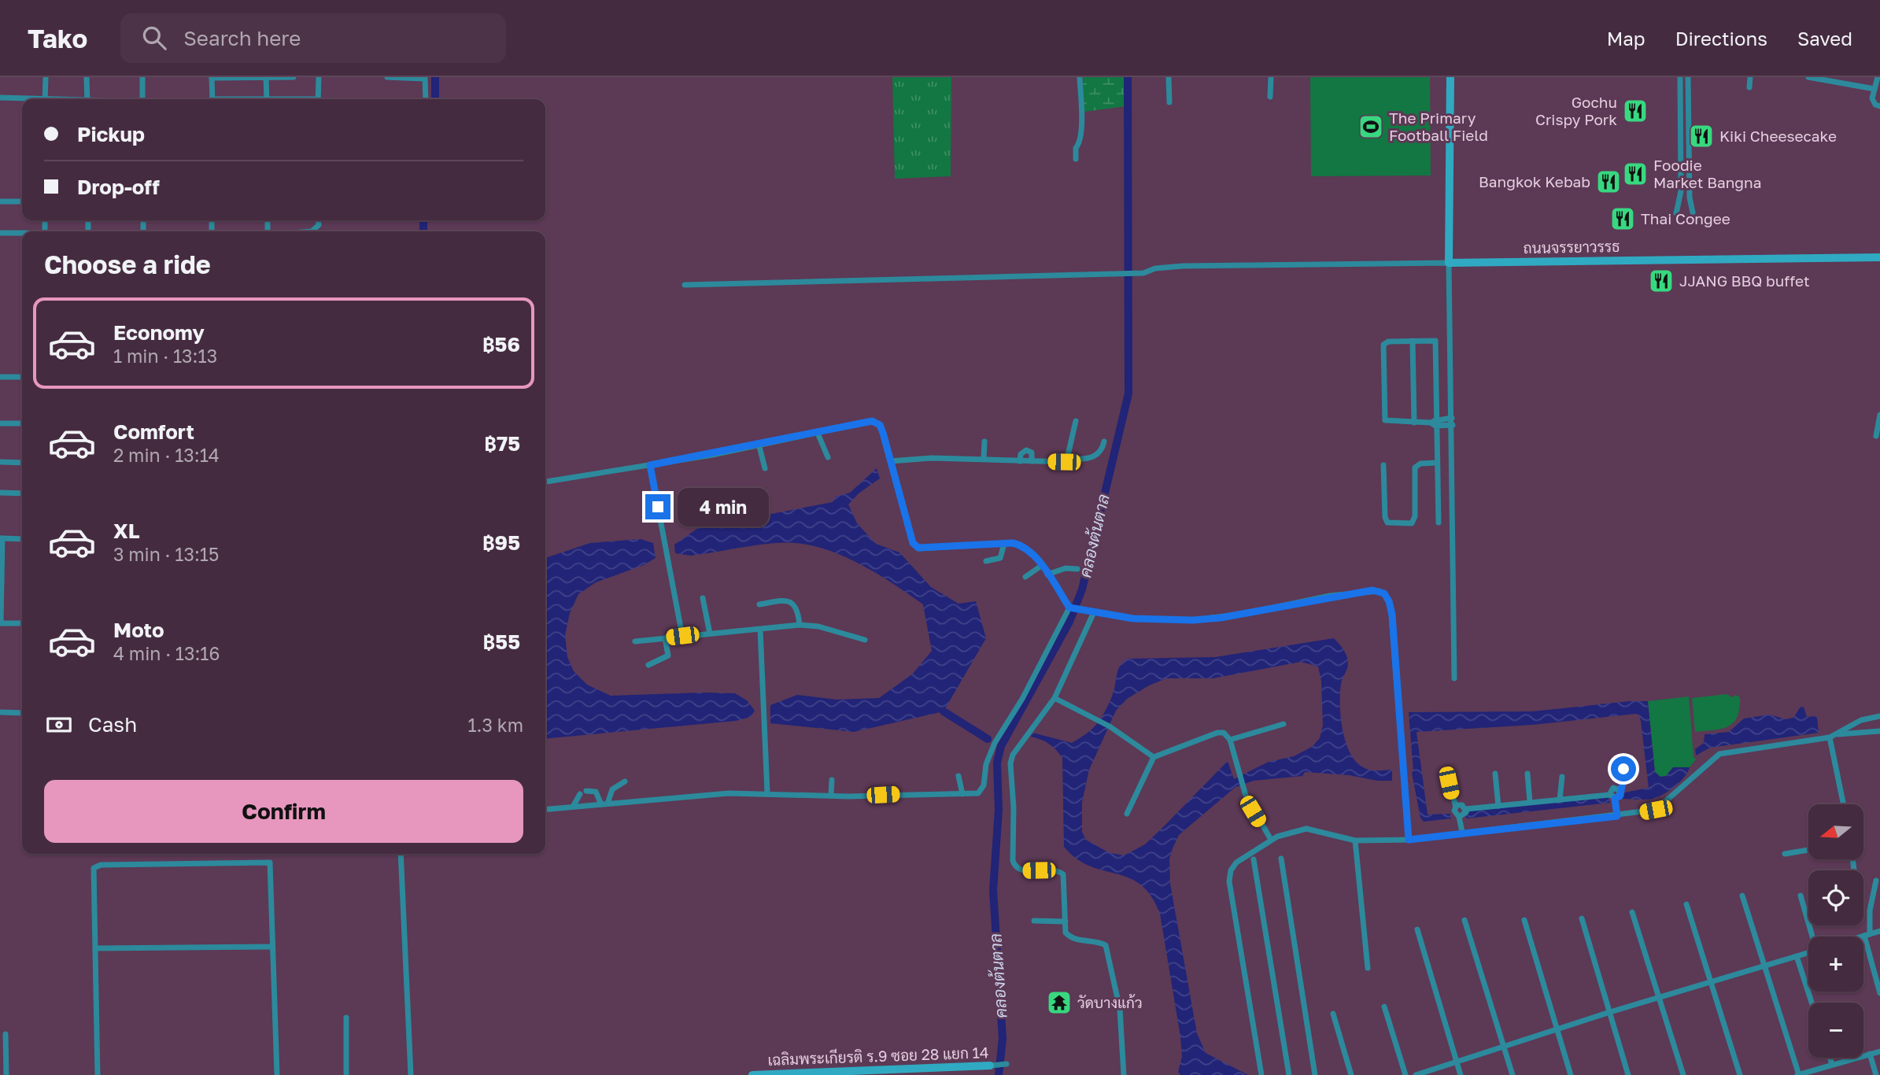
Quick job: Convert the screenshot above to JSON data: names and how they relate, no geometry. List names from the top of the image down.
{
  "streets": {
    "main road": ["ถนนจรรยาวรรธ", "เฉลิมพระเกียรติ ร.9 ซอย 28 แยก 14"]
  },
  "water": ["คลองต้นตาล"],
  "places": {
    "restaurant": [
      "Gochu Crispy Pork",
      "Kiki Cheesecake",
      "Foodie Market Bangna",
      "Bangkok Kebab",
      "Thai Congee",
      "JJANG BBQ buffet"
    ],
    "sports": ["The Primary Football Field"],
    "temple": ["วัดบางแก้ว"]
  },
  "north": "left",
  "page": {
    "header": "Tako",
    "search": "Search here",
    "nav": ["Map", "Directions", "Saved"],
    "banner": ["Pickup", "Drop-off"],
    "heading": "Choose a ride",
    "list": [
      {
        "name": "Economy",
        "note": "1 min · 13:13",
        "value": "฿56"
      },
      {
        "name": "Comfort",
        "note": "2 min · 13:14",
        "value": "฿75"
      },
      {
        "name": "XL",
        "note": "3 min · 13:15",
        "value": "฿95"
      },
      {
        "name": "Moto",
        "note": "4 min · 13:16",
        "value": "฿55"
      }
    ],
    "bubble": "4 min",
    "pay": ["Cash", "1.3 km"],
    "buttons": "Confirm",
    "map_buttons": ["+", "−"]
  }
}
